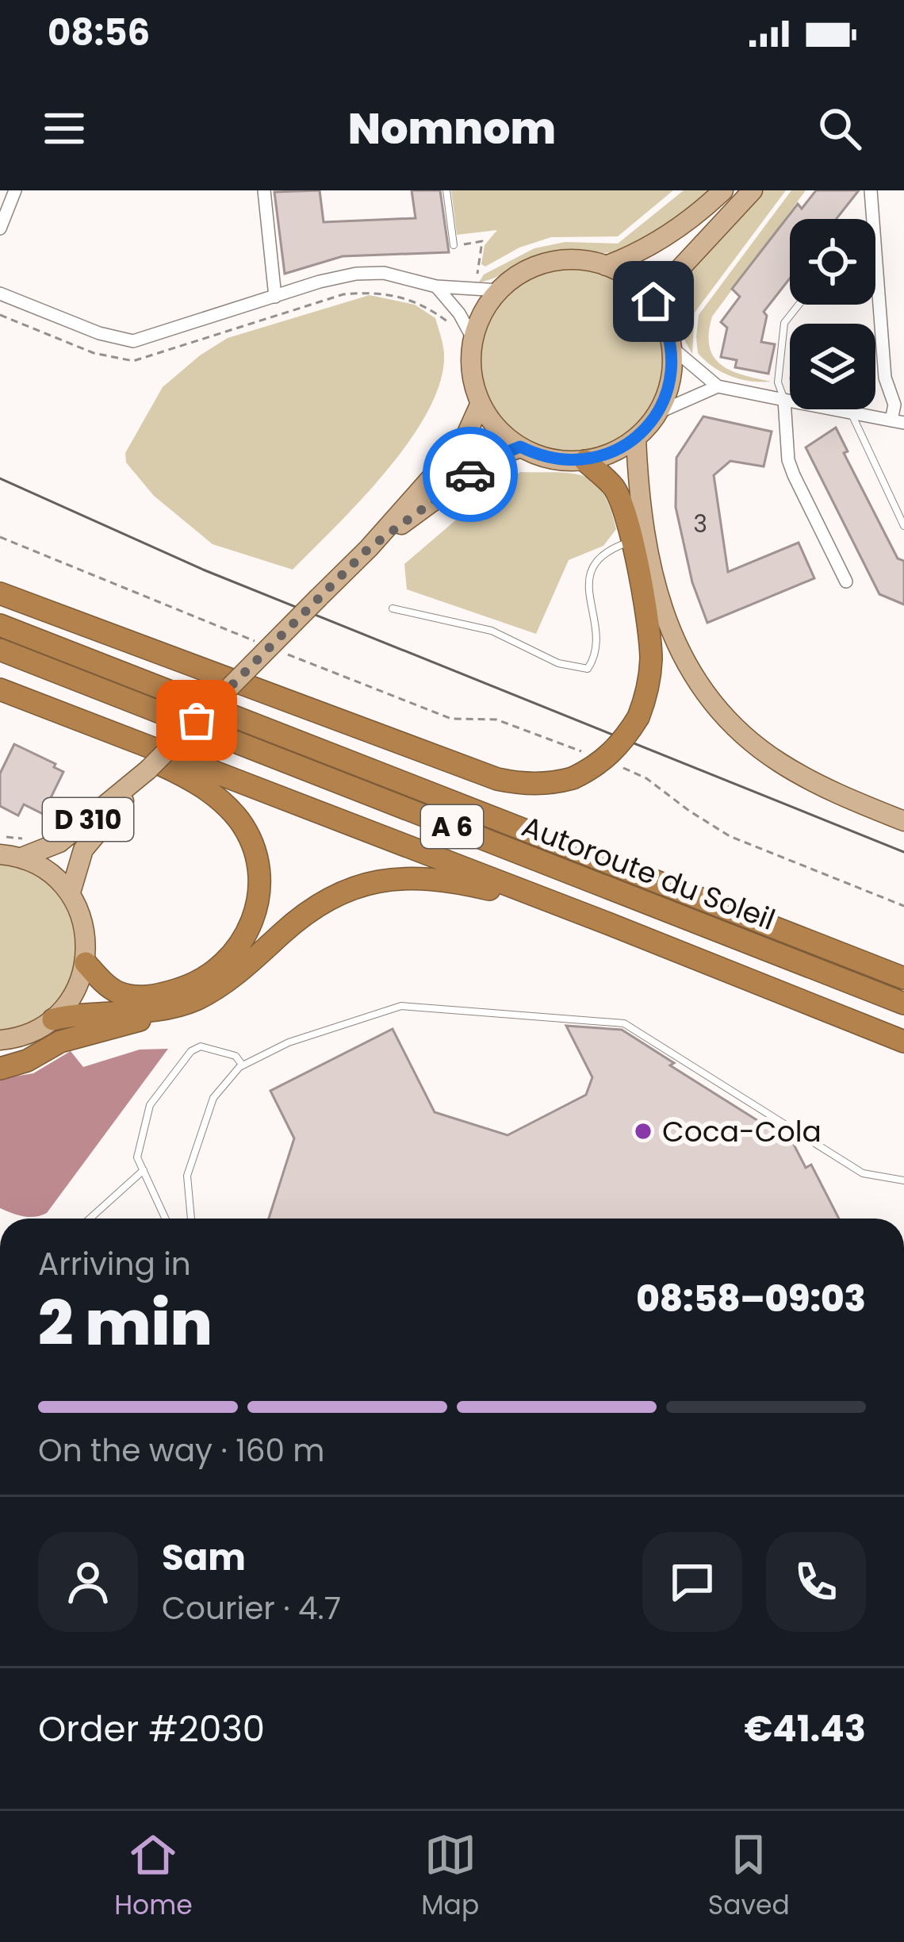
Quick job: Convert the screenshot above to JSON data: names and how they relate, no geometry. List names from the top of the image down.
{
  "streets": {
    "highway": ["A 6", "Autoroute du Soleil"],
    "main road": ["D 310"]
  },
  "places": ["Coca-Cola"],
  "house_numbers": ["3"],
  "page": {
    "status": "08:56",
    "header": "Nomnom",
    "heading": ["2 min", "Arriving in", "08:58–09:03"],
    "panel": [
      "Sam",
      "Courier · 4.7",
      "Order #2030",
      "€41.43"
    ],
    "bar": "On the way · 160 m",
    "tabs": ["Home", "Map", "Saved"]
  }
}
